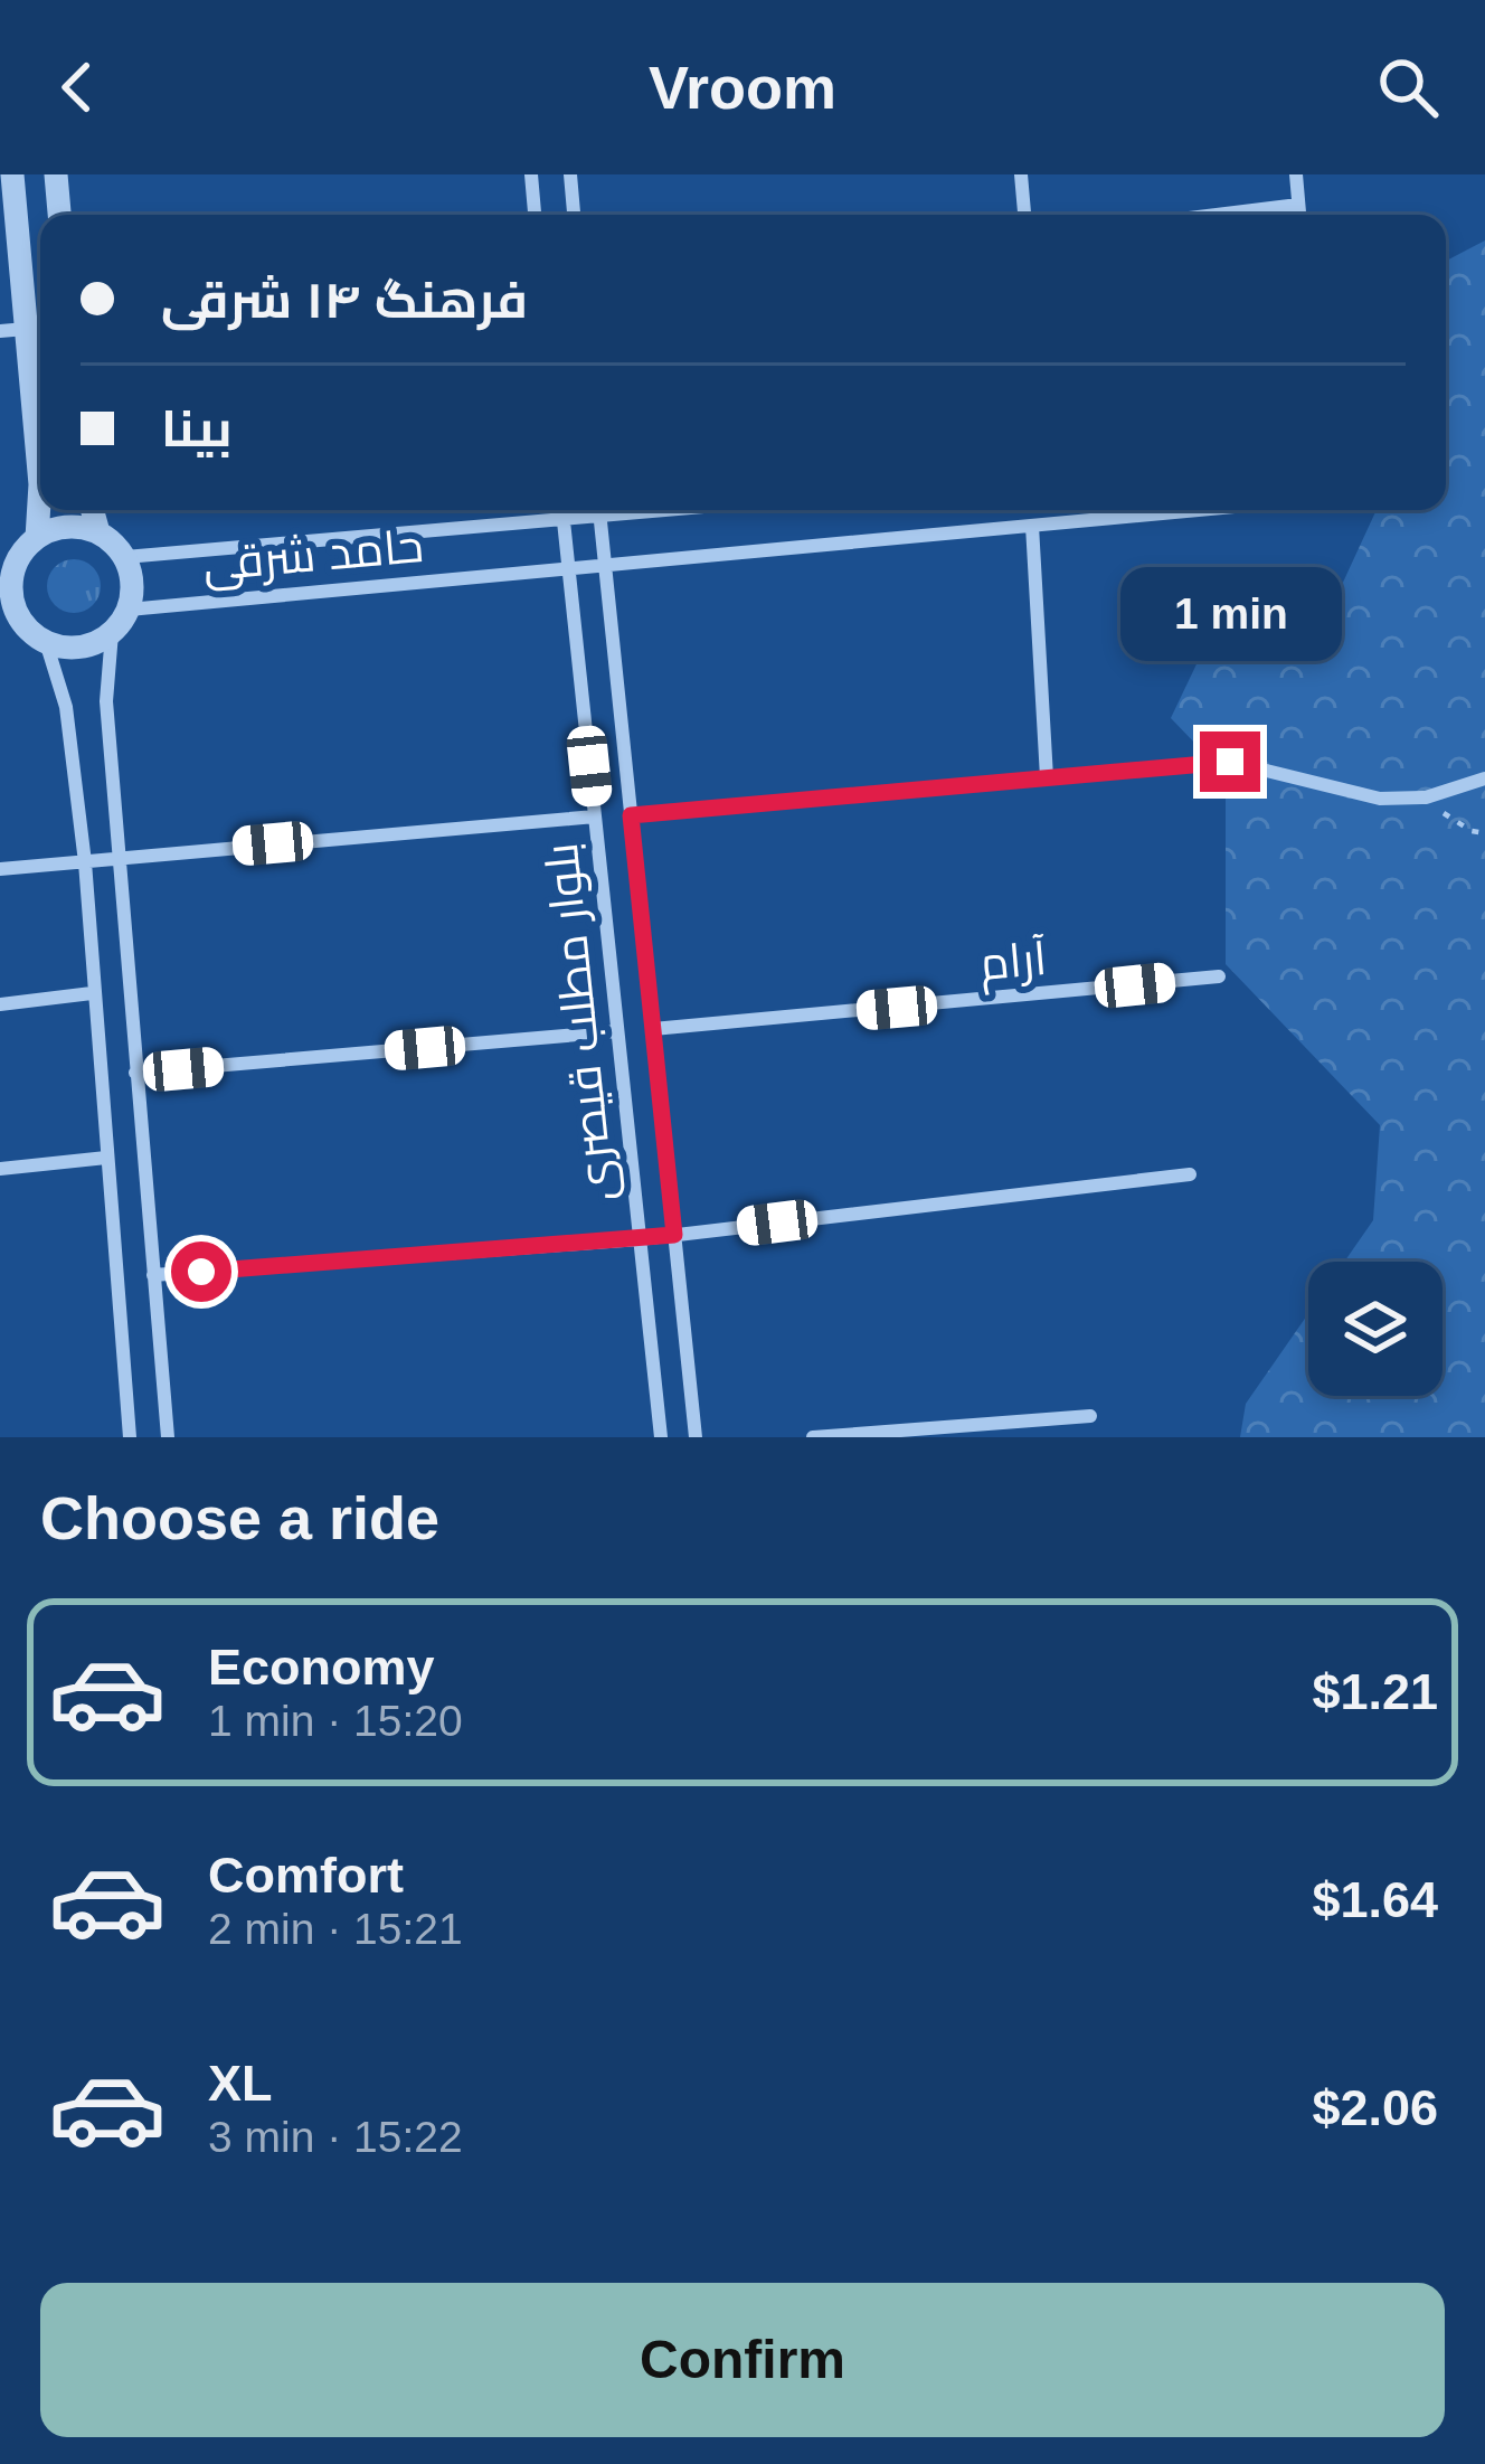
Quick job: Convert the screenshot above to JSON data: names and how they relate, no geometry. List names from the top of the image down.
{
  "streets": {
    "street": ["حامد شرقی", "آرام", "بلوار مطلب قیصری"]
  },
  "crossings": [
    ["حامد شرقی", "بلوار مطلب قیصری"],
    ["آرام", "بلوار مطلب قیصری"]
  ],
  "page": {
    "header": "Vroom",
    "banner": ["فرهنگ ۱۴ شرقی", "بینا"],
    "bubble": "1 min",
    "heading": "Choose a ride",
    "list": [
      {
        "name": "Economy",
        "note": "1 min · 15:20",
        "value": "$1.21"
      },
      {
        "name": "Comfort",
        "note": "2 min · 15:21",
        "value": "$1.64"
      },
      {
        "name": "XL",
        "note": "3 min · 15:22",
        "value": "$2.06"
      }
    ],
    "buttons": "Confirm"
  }
}
